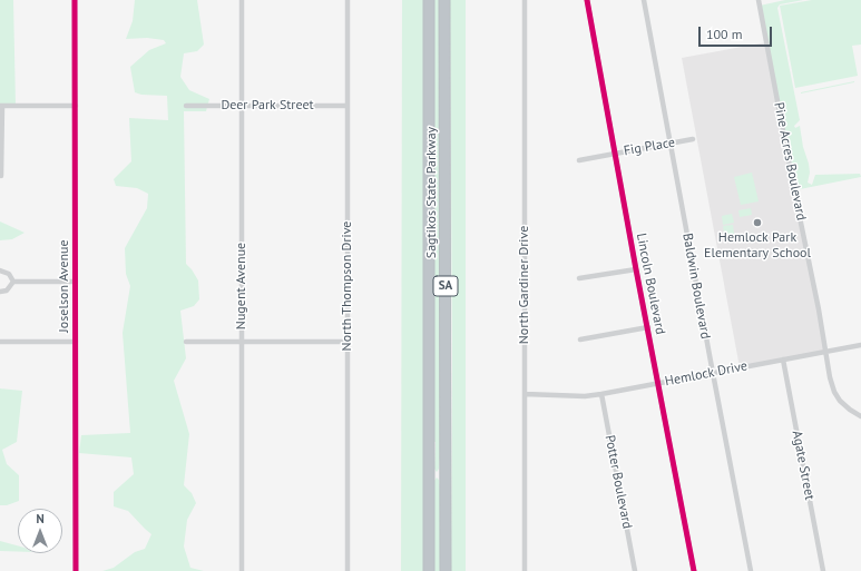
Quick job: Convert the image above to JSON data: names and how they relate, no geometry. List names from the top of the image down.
{
  "streets": {
    "highway": ["Sagtikos State Parkway", "SA"],
    "street": [
      "Deer Park Street",
      "Fig Place",
      "Pine Acres Boulevard",
      "Lincoln Boulevard",
      "North Gardiner Drive",
      "Joselson Avenue",
      "Nugent Avenue",
      "North Thompson Drive",
      "Baldwin Boulevard",
      "Hemlock Drive",
      "Agate Street",
      "Potter Boulevard"
    ]
  },
  "crossings": [
    ["Deer Park Street", "Nugent Avenue"],
    ["Deer Park Street", "North Thompson Drive"],
    ["Fig Place", "Lincoln Boulevard"],
    ["Fig Place", "Baldwin Boulevard"],
    ["Pine Acres Boulevard", "Hemlock Drive"],
    ["Lincoln Boulevard", "Hemlock Drive"],
    ["North Gardiner Drive", "Hemlock Drive"],
    ["Baldwin Boulevard", "Hemlock Drive"],
    ["Hemlock Drive", "Agate Street"],
    ["Hemlock Drive", "Potter Boulevard"]
  ],
  "places": ["Hemlock Park Elementary School"],
  "scale_bar": "100 m",
  "north": "top"
}
